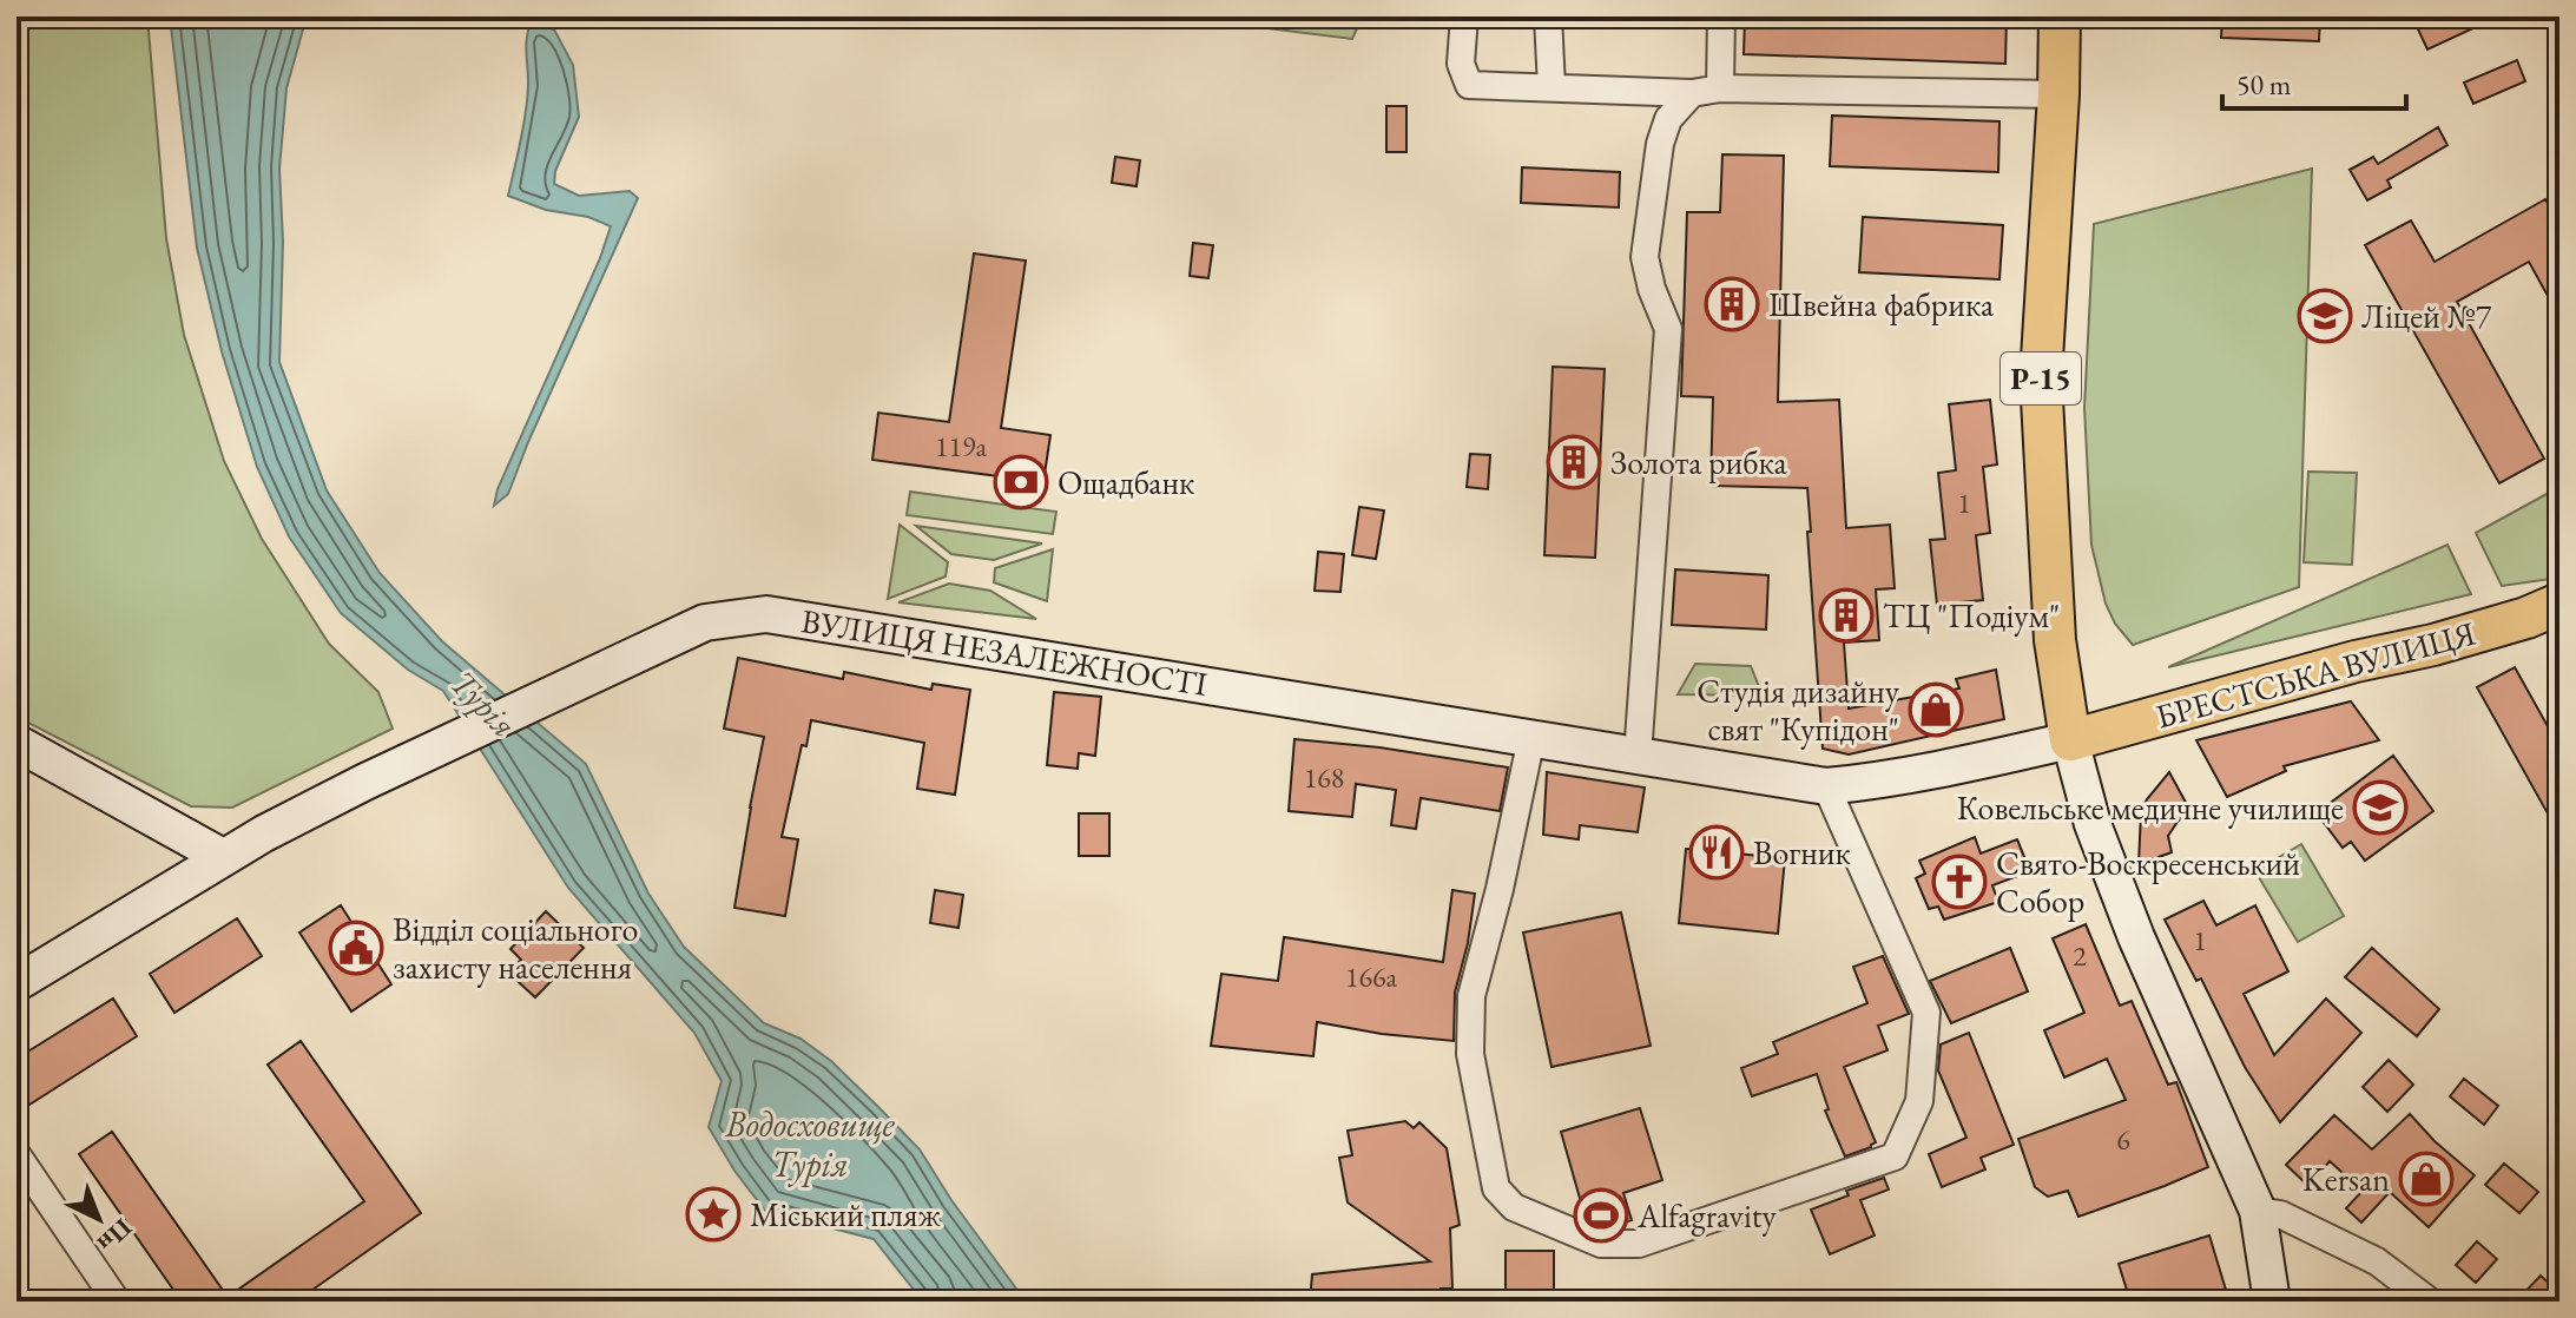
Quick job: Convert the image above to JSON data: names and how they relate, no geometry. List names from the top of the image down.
{
  "streets": {
    "main road": ["Р-15", "ВУЛИЦЯ НЕЗАЛЕЖНОСТІ", "БРЕСТСЬКА ВУЛИЦЯ"]
  },
  "crossings": [
    ["Р-15", "ВУЛИЦЯ НЕЗАЛЕЖНОСТІ"],
    ["Р-15", "БРЕСТСЬКА ВУЛИЦЯ"],
    ["ВУЛИЦЯ НЕЗАЛЕЖНОСТІ", "БРЕСТСЬКА ВУЛИЦЯ"]
  ],
  "water": ["Турія", "Водосховище Турія"],
  "places": {
    "building": ["Швейна фабрика", "Золота рибка", "ТЦ \"Подіум\""],
    "school or university": ["Ліцей №7", "Ковельське медичне училище"],
    "bank": ["Ощадбанк"],
    "shop": ["Студія дизайну свят \"Купідон\"", "Kersan"],
    "restaurant": ["Вогник"],
    "church": ["Свято-Воскресенський Собор"],
    "public building": ["Відділ соціального захисту населення"],
    "place": ["Міський пляж"],
    "sports": ["Alfagravity"]
  },
  "house_numbers": [
    "119а",
    "1",
    "168",
    "1",
    "2",
    "166а",
    "6"
  ],
  "scale_bar": "50 m",
  "north": "bottom right"
}
